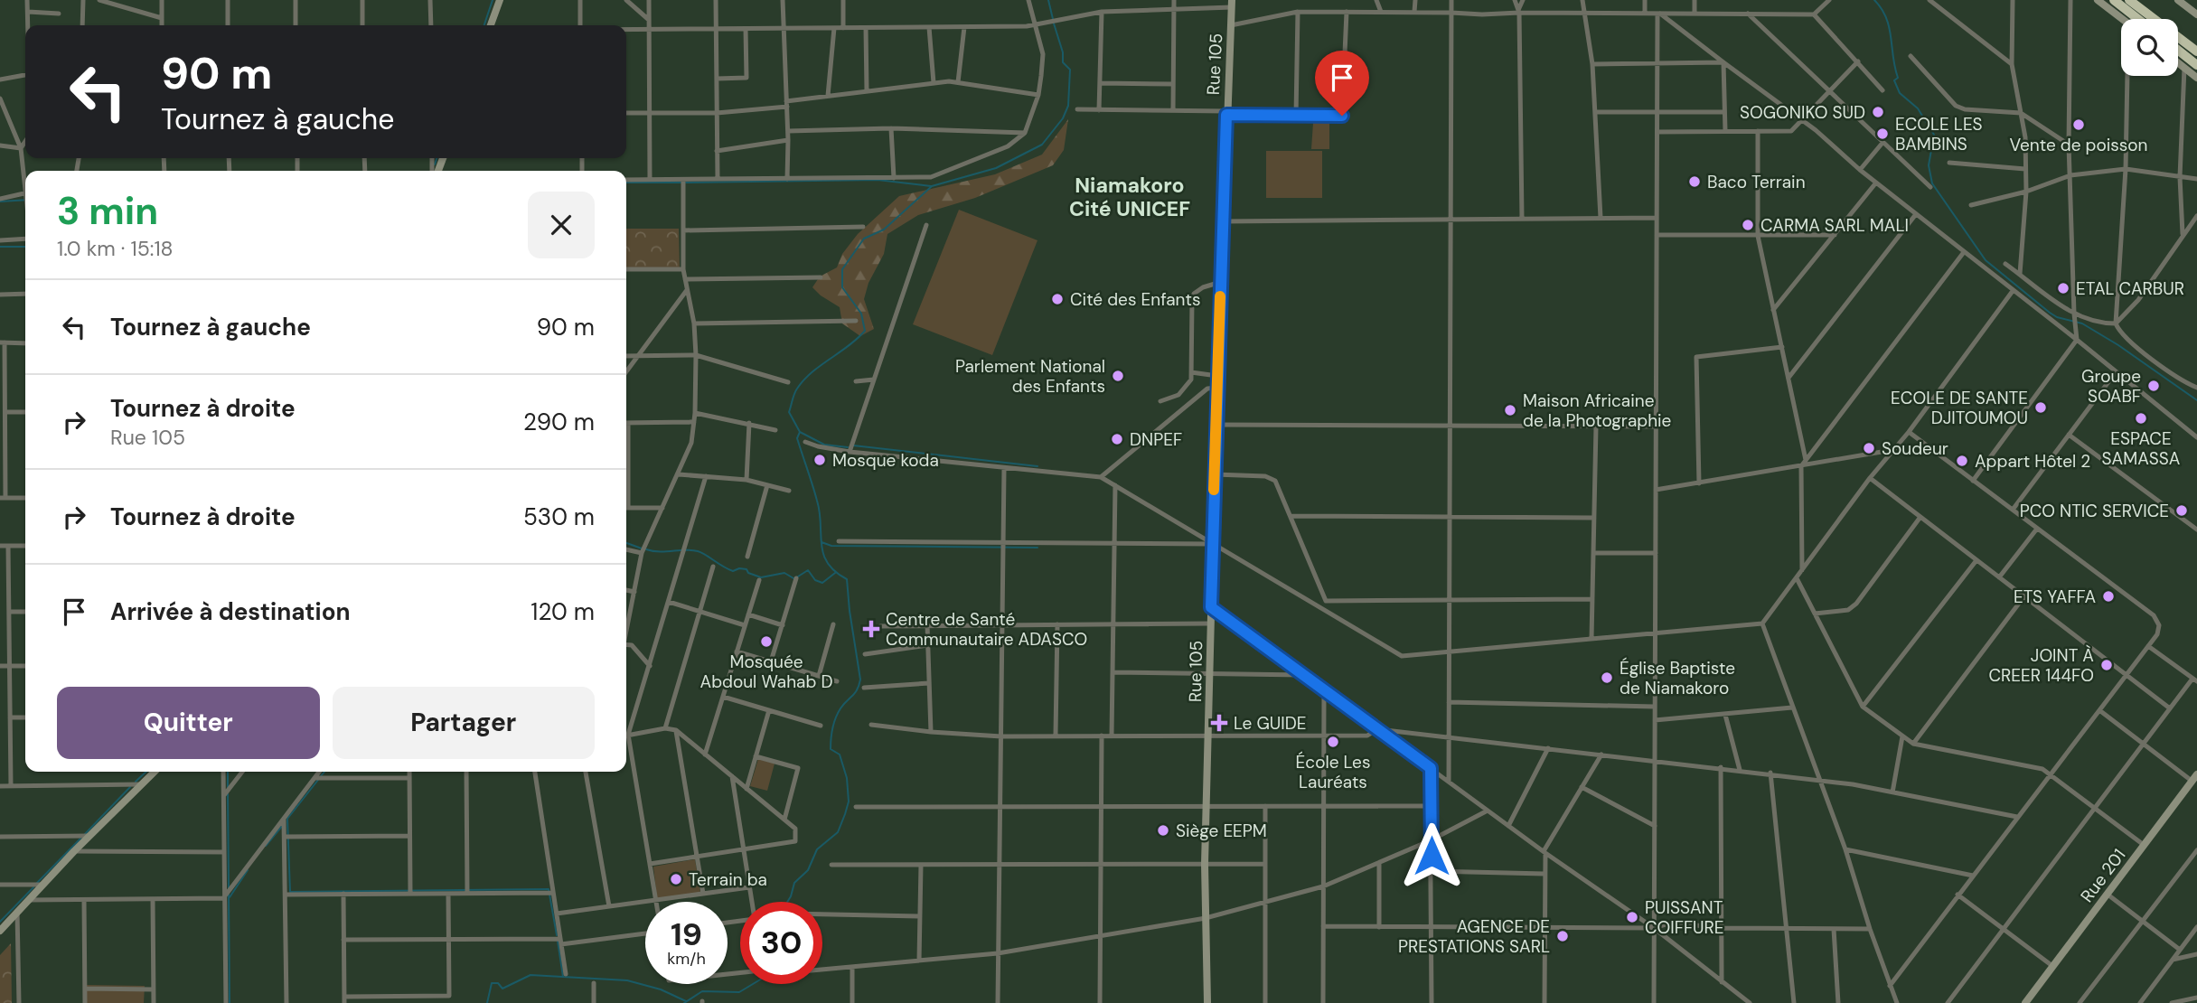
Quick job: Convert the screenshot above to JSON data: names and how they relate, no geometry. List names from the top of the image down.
{
  "streets": {
    "street": ["Rue 105", "Rue 201"]
  },
  "districts": ["Niamakoro Cité UNICEF"],
  "places": {
    "other": [
      "SOGONIKO SUD",
      "Vente de poisson",
      "ECOLE LES BAMBINS",
      "Baco Terrain",
      "CARMA SARL MALI",
      "ETAL CARBUR",
      "Cité des Enfants",
      "Parlement National des Enfants",
      "Groupe SOABF",
      "ECOLE DE SANTE DJITOUMOU",
      "Maison Africaine de la Photographie",
      "ESPACE SAMASSA",
      "DNPEF",
      "Soudeur",
      "Mosque koda",
      "Appart Hôtel 2",
      "PCO NTIC SERVICE",
      "ETS YAFFA",
      "Mosquée Abdoul Wahab D",
      "JOINT À CREER 144FO",
      "Église Baptiste de Niamakoro",
      "École Les Lauréats",
      "Siège EEPM",
      "Terrain ba",
      "PUISSANT COIFFURE",
      "AGENCE DE PRESTATIONS SARL"
    ],
    "health": ["Centre de Santé Communautaire ADASCO", "Le GUIDE"]
  },
  "page": {
    "turn": ["90 m", "Tournez à gauche"],
    "heading": ["3 min", "1.0 km · 15:18"],
    "list": [
      {
        "name": "Tournez à gauche",
        "value": "90 m"
      },
      {
        "name": "Tournez à droite",
        "note": "Rue 105",
        "value": "290 m"
      },
      {
        "name": "Tournez à droite",
        "value": "530 m"
      },
      {
        "name": "Arrivée à destination",
        "value": "120 m"
      }
    ],
    "buttons": ["Quitter", "Partager"],
    "speed": "19 km/h",
    "limit": "30"
  }
}
